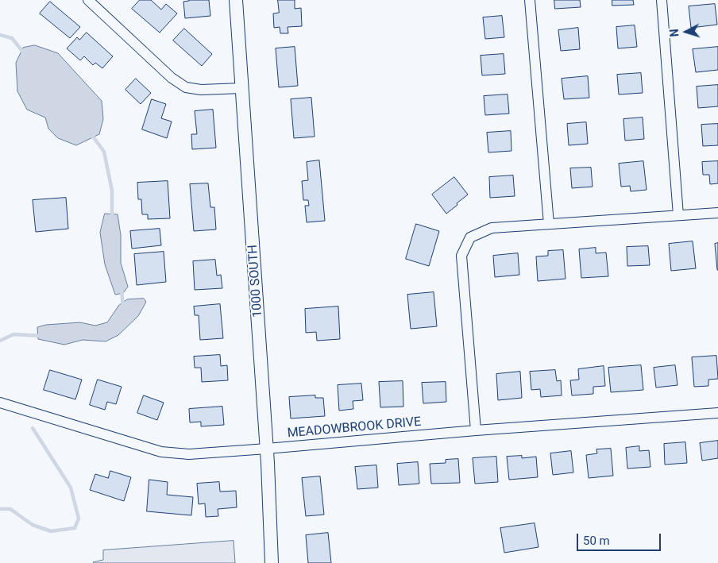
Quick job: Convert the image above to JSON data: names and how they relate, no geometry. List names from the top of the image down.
{
  "streets": {
    "street": ["1000 SOUTH", "MEADOWBROOK DRIVE"]
  },
  "crossings": [
    ["1000 SOUTH", "MEADOWBROOK DRIVE"]
  ],
  "scale_bar": "50 m",
  "north": "left"
}
